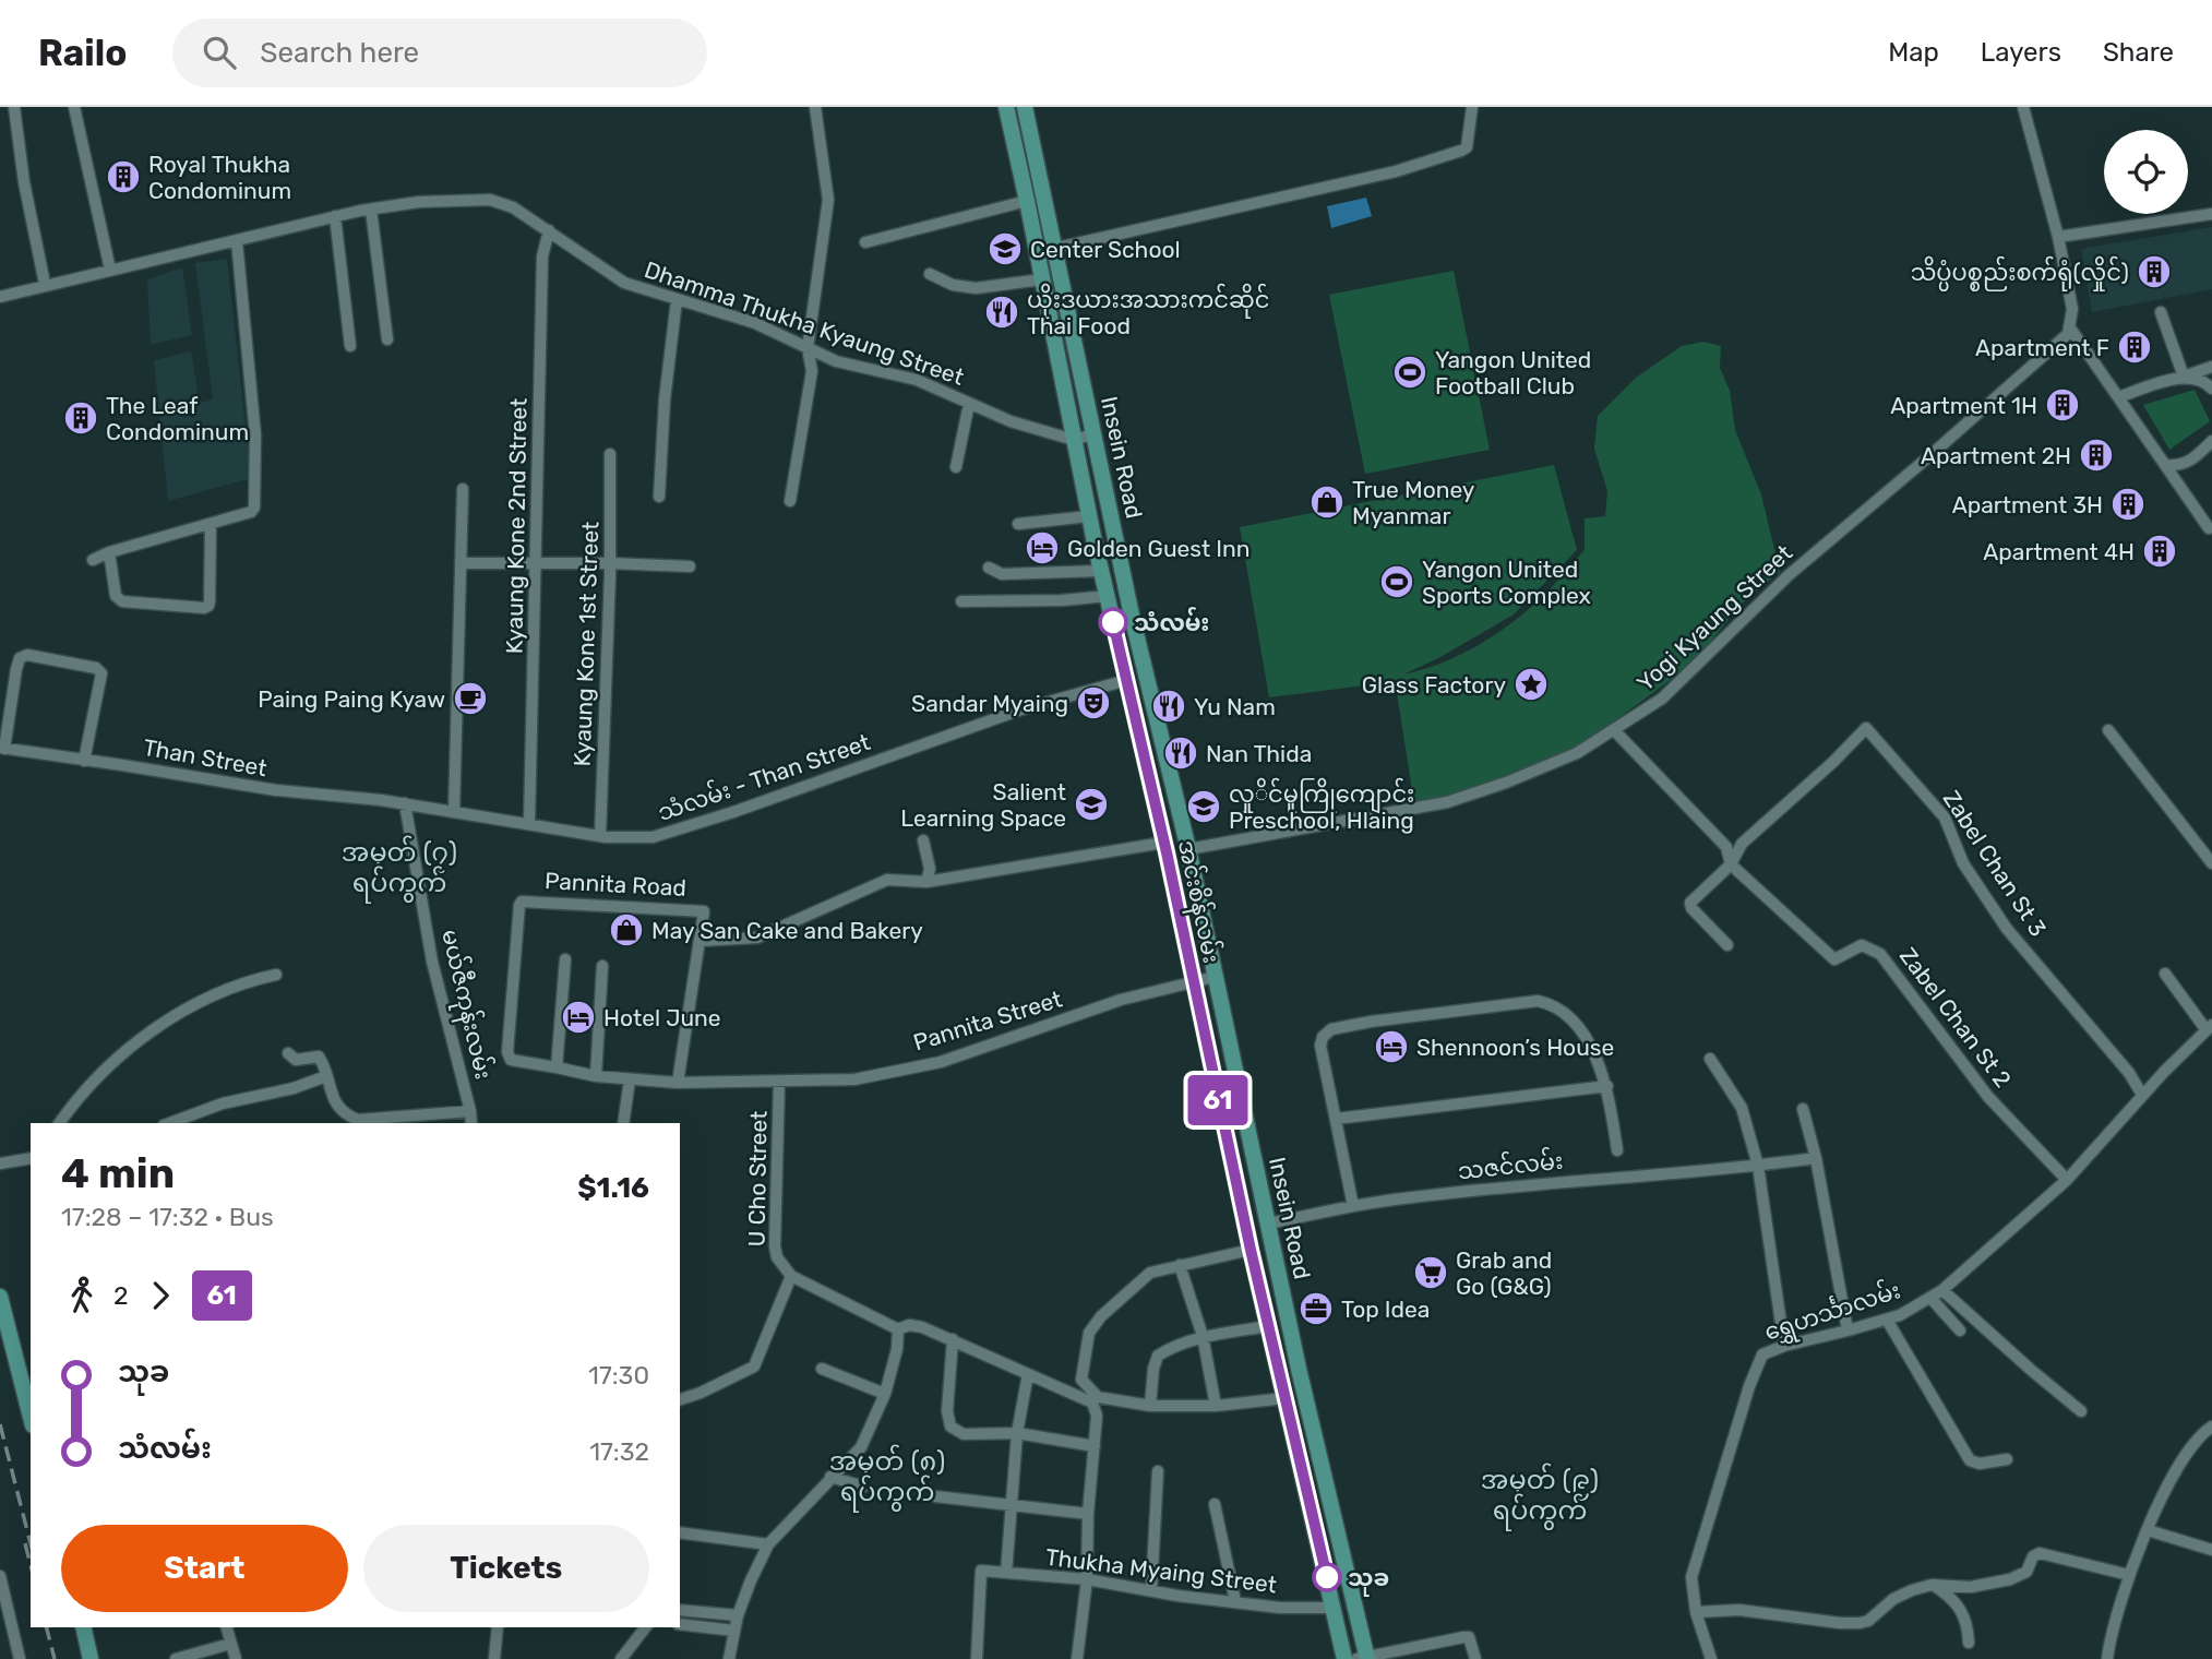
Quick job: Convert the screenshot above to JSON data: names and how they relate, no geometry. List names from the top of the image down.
{
  "streets": {
    "main road": ["Insein Road", "အင်းစိန်လမ်း"],
    "street": [
      "Dhamma Thukha Kyaung Street",
      "Kyaung Kone 2nd Street",
      "Yogi Kyaung Street",
      "Kyaung Kone 1st Street",
      "Than Street",
      "သံလမ်း - Than Street",
      "Zabel Chan St 3",
      "Pannita Road",
      "မယ်ဇီကုန်းလမ်း",
      "Zabel Chan St 2",
      "Pannita Street",
      "သဇင်လမ်း",
      "U Cho Street",
      "ရွှေဟင်္သာလမ်း",
      "Thukha Myaing Street"
    ]
  },
  "crossings": [
    ["Dhamma Thukha Kyaung Street", "Kyaung Kone 2nd Street"],
    ["Dhamma Thukha Kyaung Street", "အင်းစိန်လမ်း"],
    ["Insein Road", "Yogi Kyaung Street"],
    ["Insein Road", "Pannita Street"],
    ["Insein Road", "သဇင်လမ်း"],
    ["Kyaung Kone 2nd Street", "သံလမ်း - Than Street"],
    ["Kyaung Kone 1st Street", "သံလမ်း - Than Street"],
    ["Than Street", "သံလမ်း - Than Street"],
    ["Than Street", "မယ်ဇီကုန်းလမ်း"],
    ["သံလမ်း - Than Street", "အင်းစိန်လမ်း"],
    ["သံလမ်း - Than Street", "မယ်ဇီကုန်းလမ်း"],
    ["Zabel Chan St 3", "Zabel Chan St 2"],
    ["Zabel Chan St 3", "ရွှေဟင်္သာလမ်း"],
    ["Pannita Road", "Pannita Street"],
    ["အင်းစိန်လမ်း", "Pannita Street"],
    ["အင်းစိန်လမ်း", "Thukha Myaing Street"],
    ["Zabel Chan St 2", "ရွှေဟင်္သာလမ်း"],
    ["Pannita Street", "U Cho Street"]
  ],
  "districts": ["အမှတ် (၇) ရပ်ကွက်", "အမှတ် (၈) ရပ်ကွက်", "အမှတ် (၉) ရပ်ကွက်"],
  "places": {
    "building": [
      "Royal Thukha Condominum",
      "သိပ္ပံပစ္စည်းစက်ရုံ(လှိုင်)",
      "Apartment F",
      "Apartment 1H",
      "The Leaf Condominum",
      "Apartment 2H",
      "Apartment 3H",
      "Apartment 4H"
    ],
    "school or university": ["Center School", "Salient Learning Space", "လှုိင်မူကြိုကျောင်း Preschool, Hlaing"],
    "restaurant": ["ယိုးဒယားအသားကင်ဆိုင် Thai Food", "Yu Nam", "Nan Thida"],
    "sports": ["Yangon United Football Club", "Yangon United Sports Complex"],
    "shop": ["True Money Myanmar", "May San Cake and Bakery"],
    "hotel": ["Golden Guest Inn", "Hotel June", "Shennoon’s House"],
    "other": ["သံလမ်း", "သုခ"],
    "place": ["Glass Factory"],
    "cafe": ["Paing Paing Kyaw"],
    "theatre": ["Sandar Myaing"],
    "supermarket": ["Grab and Go (G&G)"],
    "office": ["Top Idea"]
  },
  "lines": ["bus line 61"],
  "page": {
    "header": "Railo",
    "search": "Search here",
    "nav": ["Map", "Layers", "Share"],
    "on_map": "61",
    "heading": ["4 min", "17:28 – 17:32 · Bus", "$1.16"],
    "legs": ["2", "61"],
    "list": [
      {
        "name": "သုခ",
        "value": "17:30"
      },
      {
        "name": "သံလမ်း",
        "value": "17:32"
      }
    ],
    "buttons": ["Start", "Tickets"]
  }
}
